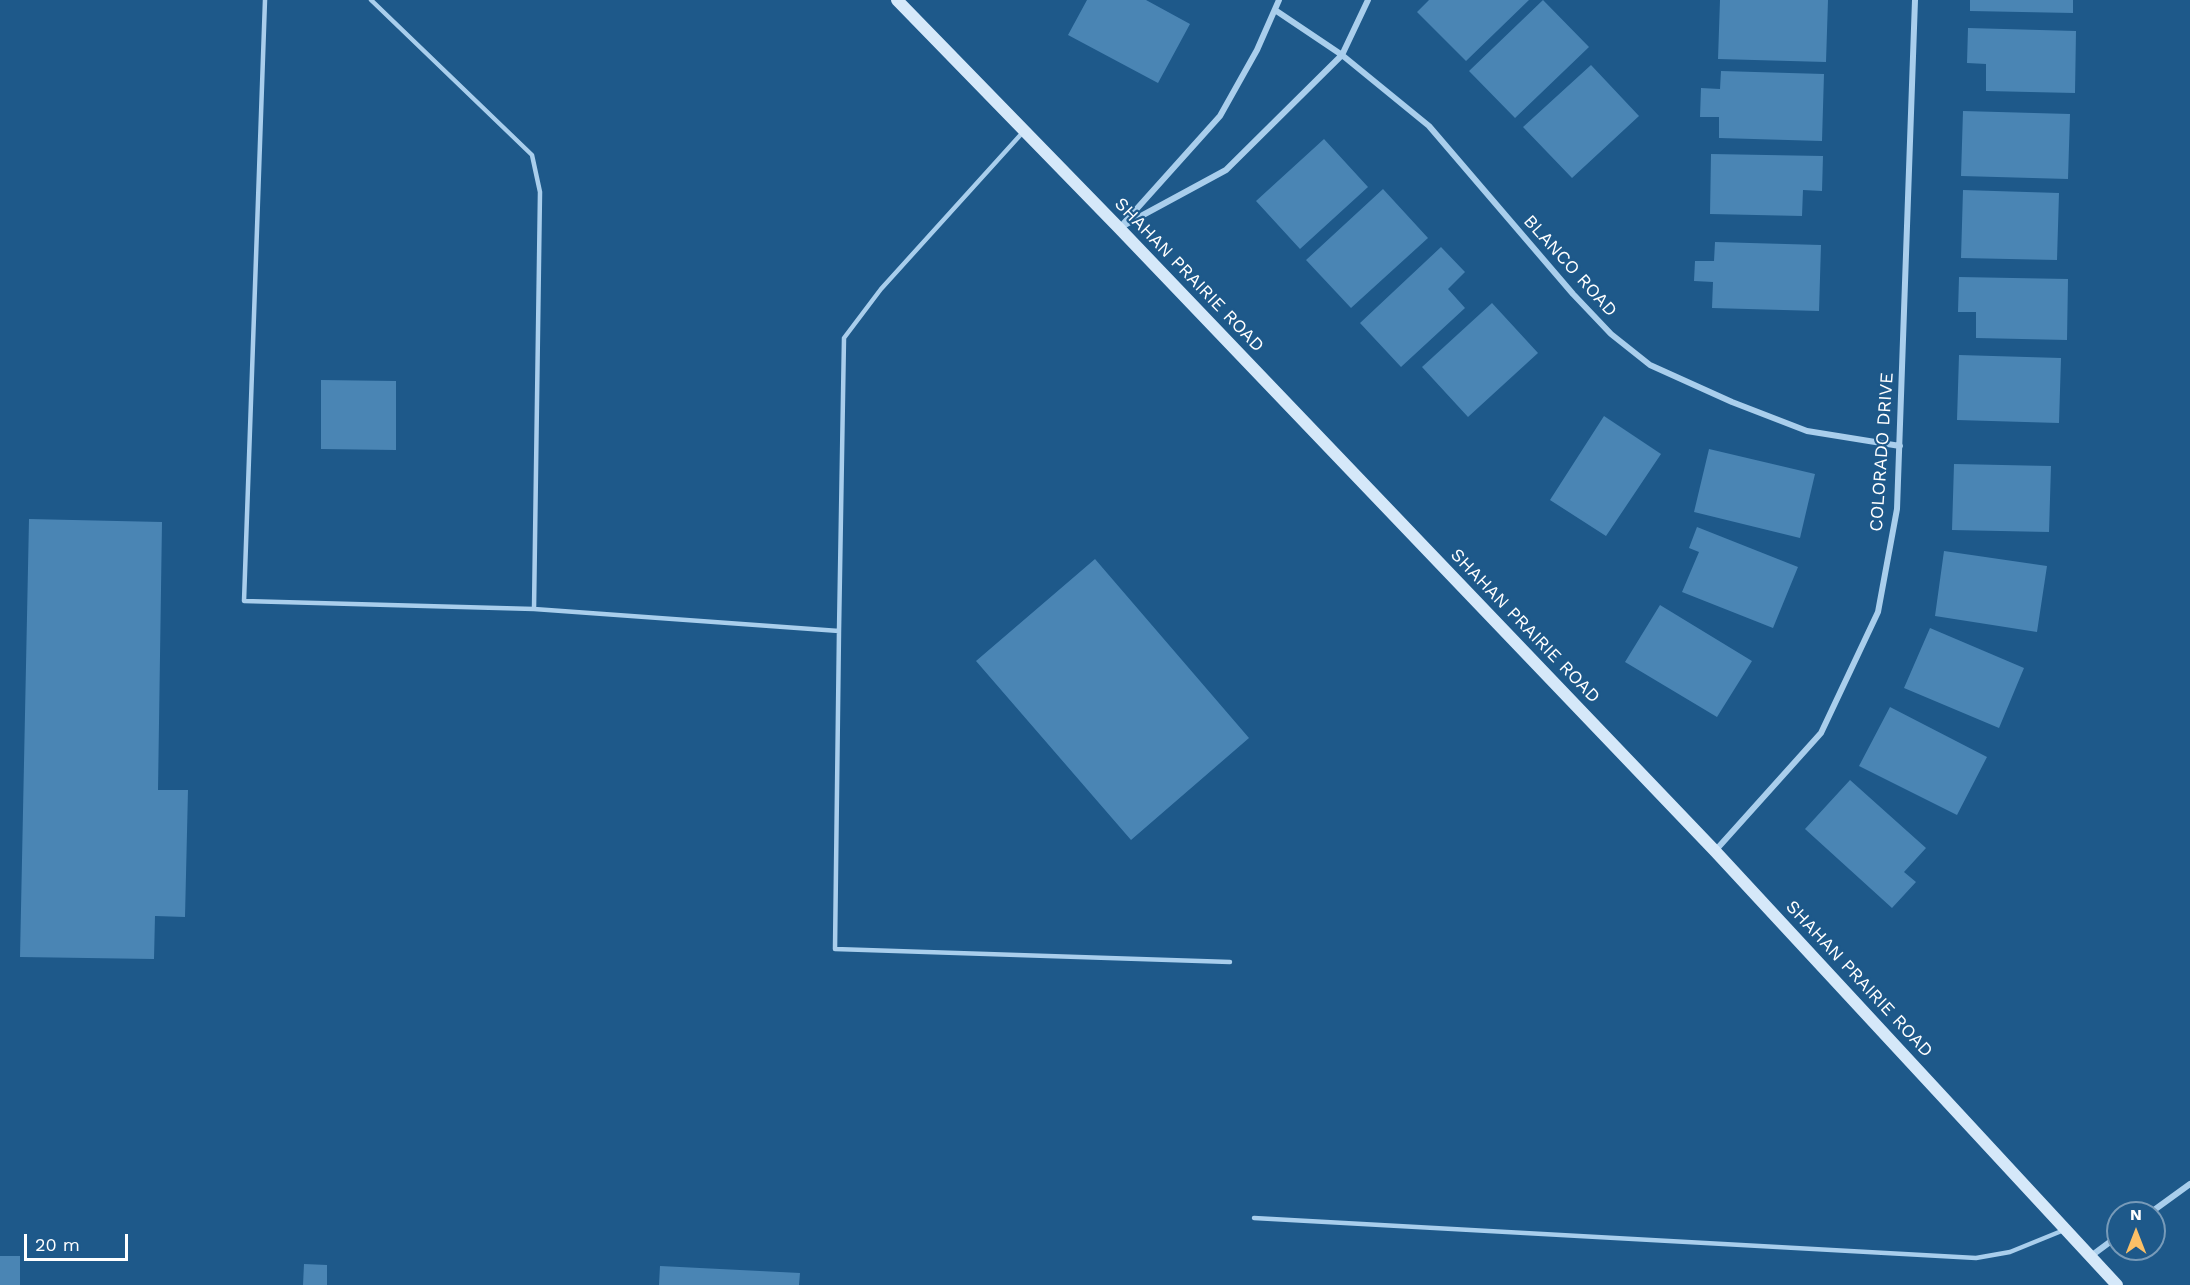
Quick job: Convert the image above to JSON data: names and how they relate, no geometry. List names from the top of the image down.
{
  "streets": {
    "street": ["BLANCO ROAD", "SHAHAN PRAIRIE ROAD", "COLORADO DRIVE"]
  },
  "crossings": [
    ["BLANCO ROAD", "COLORADO DRIVE"],
    ["SHAHAN PRAIRIE ROAD", "COLORADO DRIVE"]
  ],
  "scale_bar": "20 m",
  "north": "top"
}
